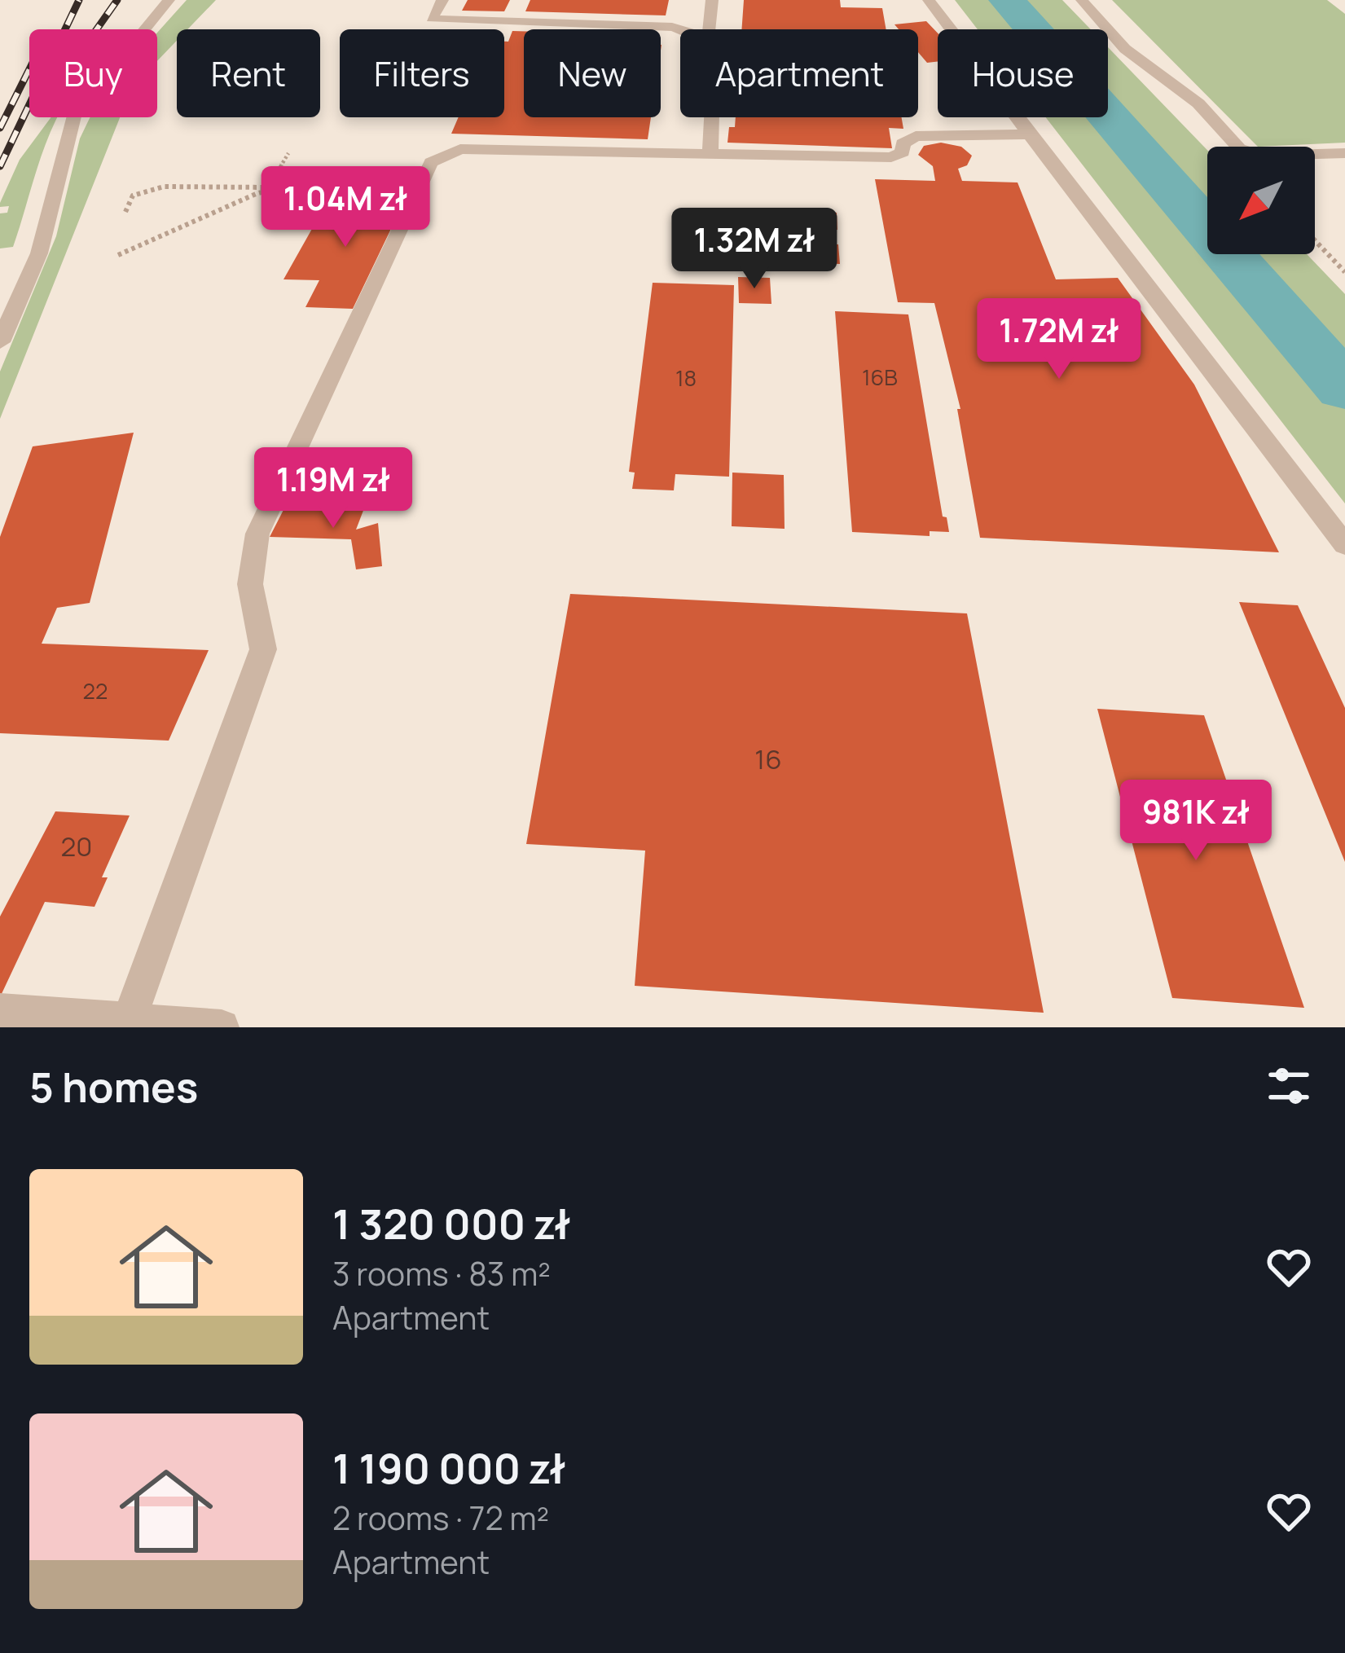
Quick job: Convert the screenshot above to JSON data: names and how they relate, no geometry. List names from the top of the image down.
{
  "house_numbers": [
    "16B",
    "18",
    "22",
    "16",
    "20"
  ],
  "north": "bottom left",
  "page": {
    "chip": [
      "Buy",
      "Rent",
      "Filters",
      "New",
      "Apartment",
      "House"
    ],
    "price": [
      "1.04M zł",
      "1.32M zł",
      "1.72M zł",
      "1.19M zł",
      "981K zł"
    ],
    "heading": "5 homes",
    "list": [
      {
        "name": "1 320 000 zł",
        "note": "3 rooms · 83 m² · Apartment"
      },
      {
        "name": "1 190 000 zł",
        "note": "2 rooms · 72 m² · Apartment"
      }
    ]
  }
}
